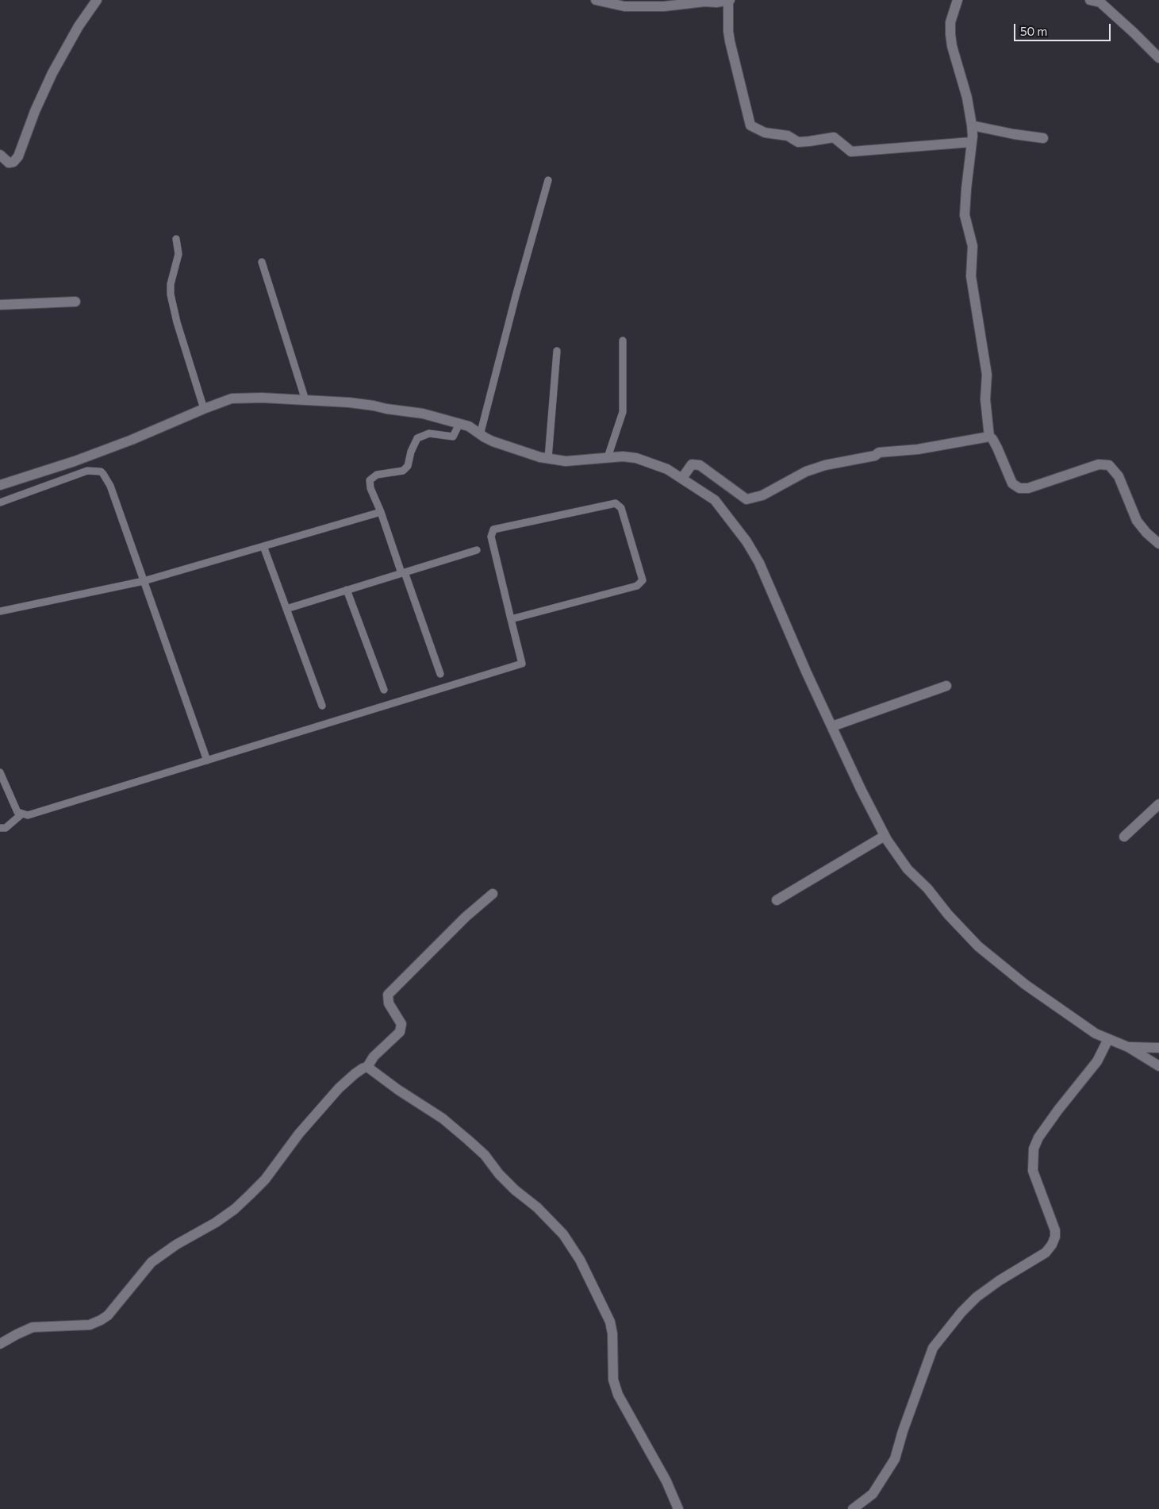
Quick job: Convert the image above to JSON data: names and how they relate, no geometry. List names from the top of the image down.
{
  "scale_bar": "50 m"
}
